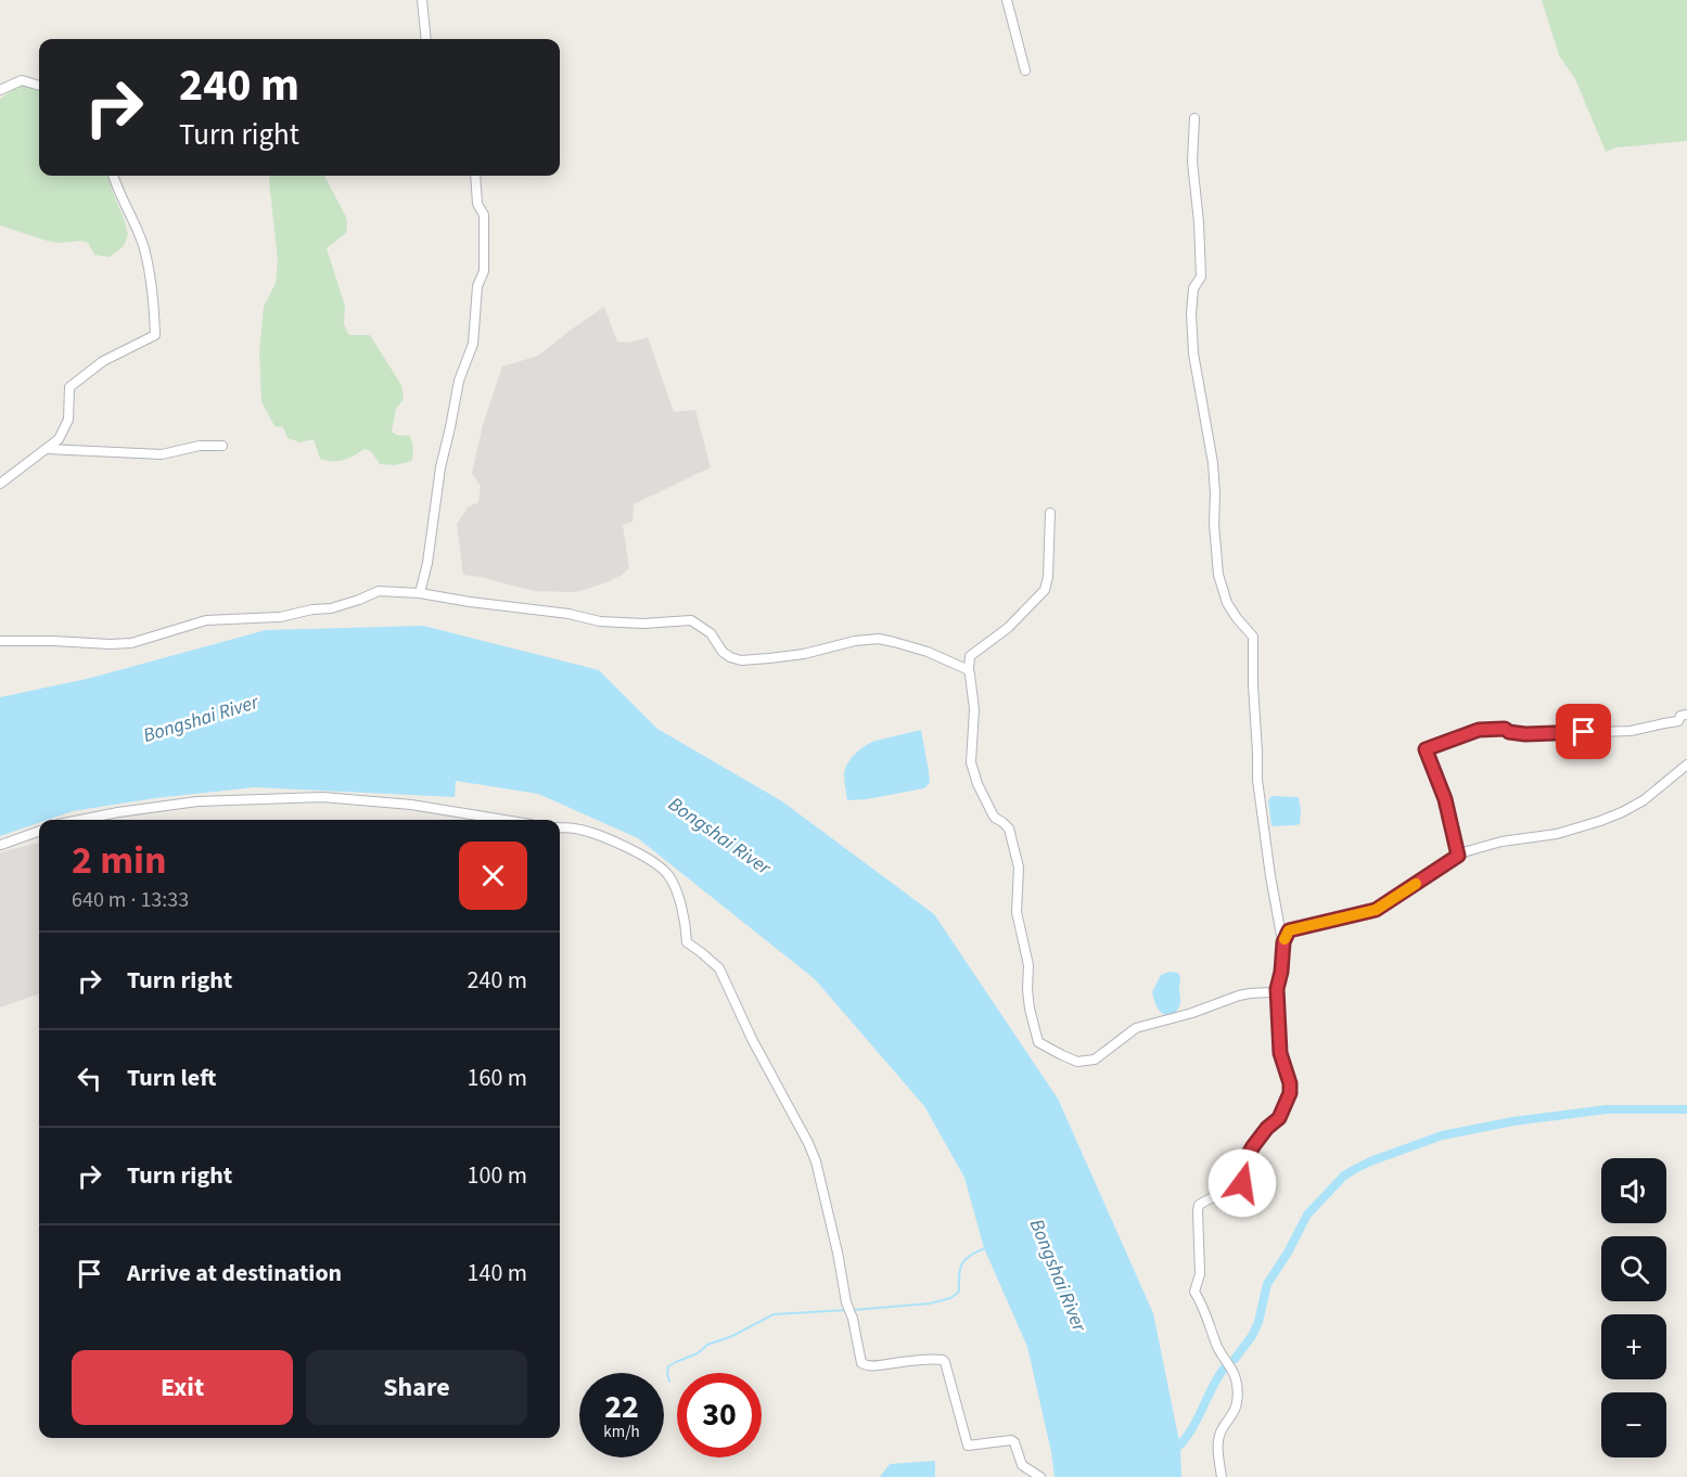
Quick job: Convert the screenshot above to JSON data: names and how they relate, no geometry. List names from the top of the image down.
{
  "water": ["Bongshai River"],
  "page": {
    "turn": ["240 m", "Turn right"],
    "heading": ["2 min", "640 m · 13:33"],
    "list": [
      {
        "name": "Turn right",
        "value": "240 m"
      },
      {
        "name": "Turn left",
        "value": "160 m"
      },
      {
        "name": "Turn right",
        "value": "100 m"
      },
      {
        "name": "Arrive at destination",
        "value": "140 m"
      }
    ],
    "map_buttons": ["+", "−"],
    "buttons": ["Exit", "Share"],
    "speed": "22 km/h",
    "limit": "30"
  }
}
